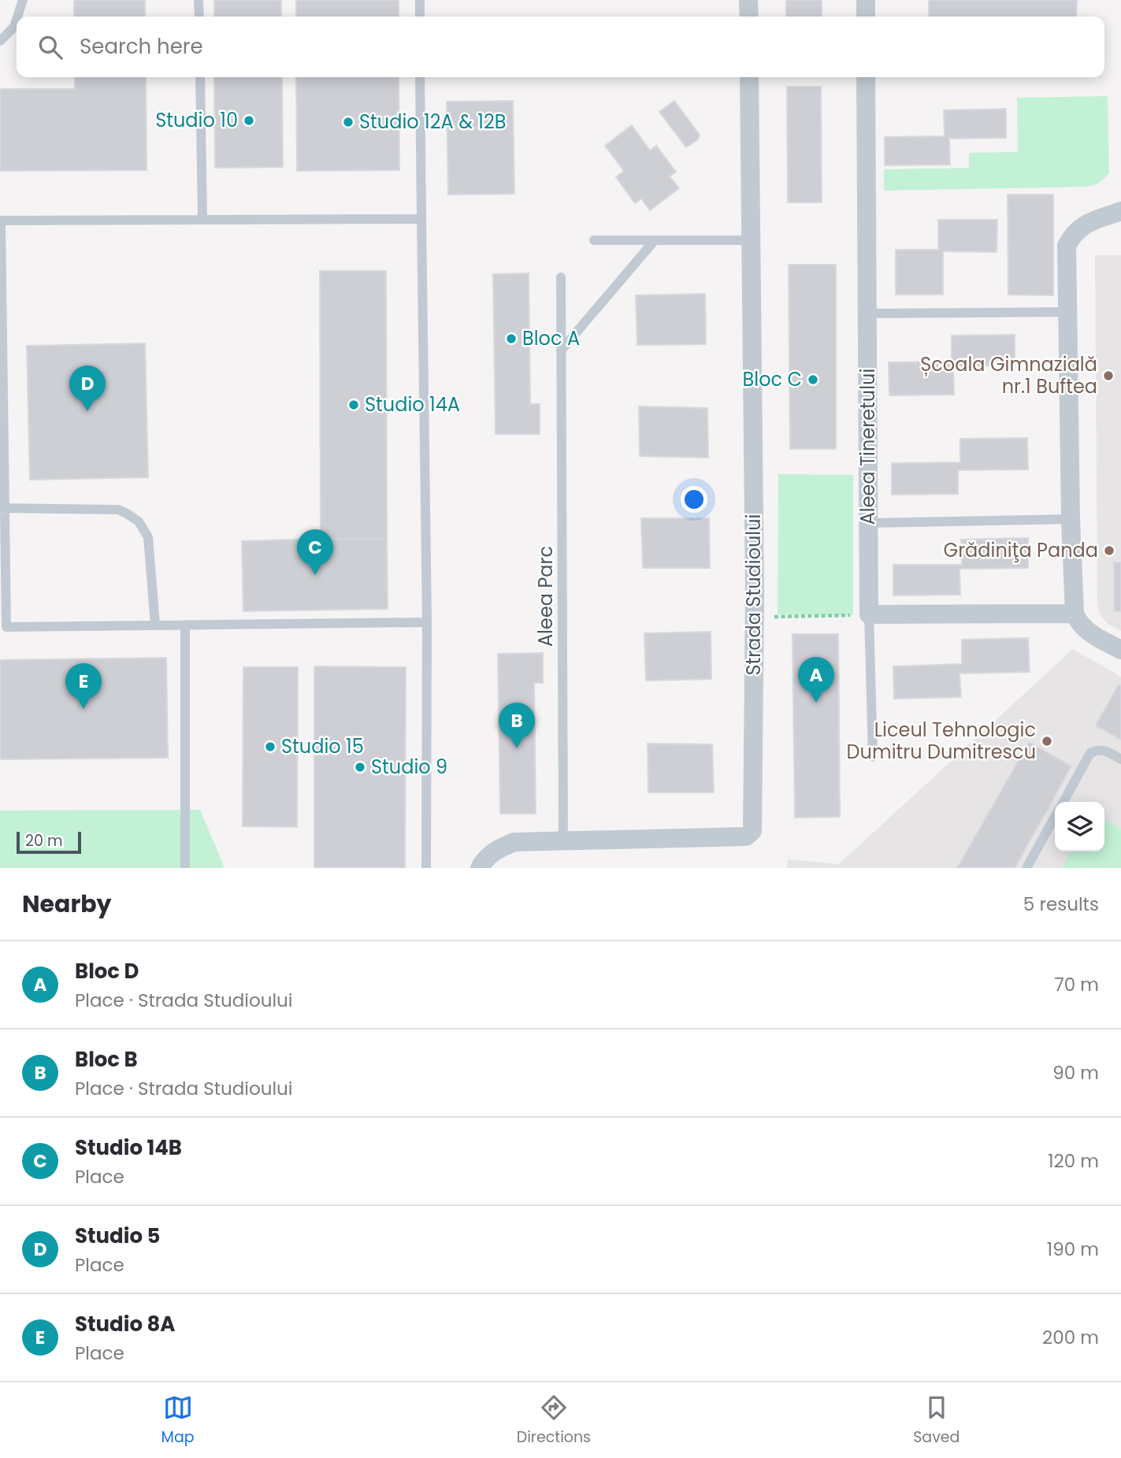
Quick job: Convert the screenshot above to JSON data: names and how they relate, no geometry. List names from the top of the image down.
{
  "streets": {
    "street": ["Aleea Tineretului", "Strada Studioului"],
    "lane": ["Aleea Parc"]
  },
  "crossings": [
    ["Strada Studioului", "Aleea Parc"]
  ],
  "places": [
    "Studio 10",
    "Studio 12A & 12B",
    "Bloc A",
    "Școala Gimnazială nr.1 Buftea",
    "Bloc C",
    "Studio 14A",
    "Grădiniţa Panda",
    "Liceul Tehnologic Dumitru Dumitrescu",
    "Studio 15",
    "Studio 9"
  ],
  "scale_bar": "20 m",
  "page": {
    "search": "Search here",
    "pins": [
      "D",
      "C",
      "A",
      "E",
      "B"
    ],
    "scale": "20 m",
    "heading": ["Nearby", "5 results"],
    "list": [
      {
        "mark": "A",
        "name": "Bloc D",
        "note": "Place · Strada Studioului",
        "value": "70 m"
      },
      {
        "mark": "B",
        "name": "Bloc B",
        "note": "Place · Strada Studioului",
        "value": "90 m"
      },
      {
        "mark": "C",
        "name": "Studio 14B",
        "note": "Place",
        "value": "120 m"
      },
      {
        "mark": "D",
        "name": "Studio 5",
        "note": "Place",
        "value": "190 m"
      },
      {
        "mark": "E",
        "name": "Studio 8A",
        "note": "Place",
        "value": "200 m"
      }
    ],
    "nav": ["Map", "Directions", "Saved"]
  }
}
